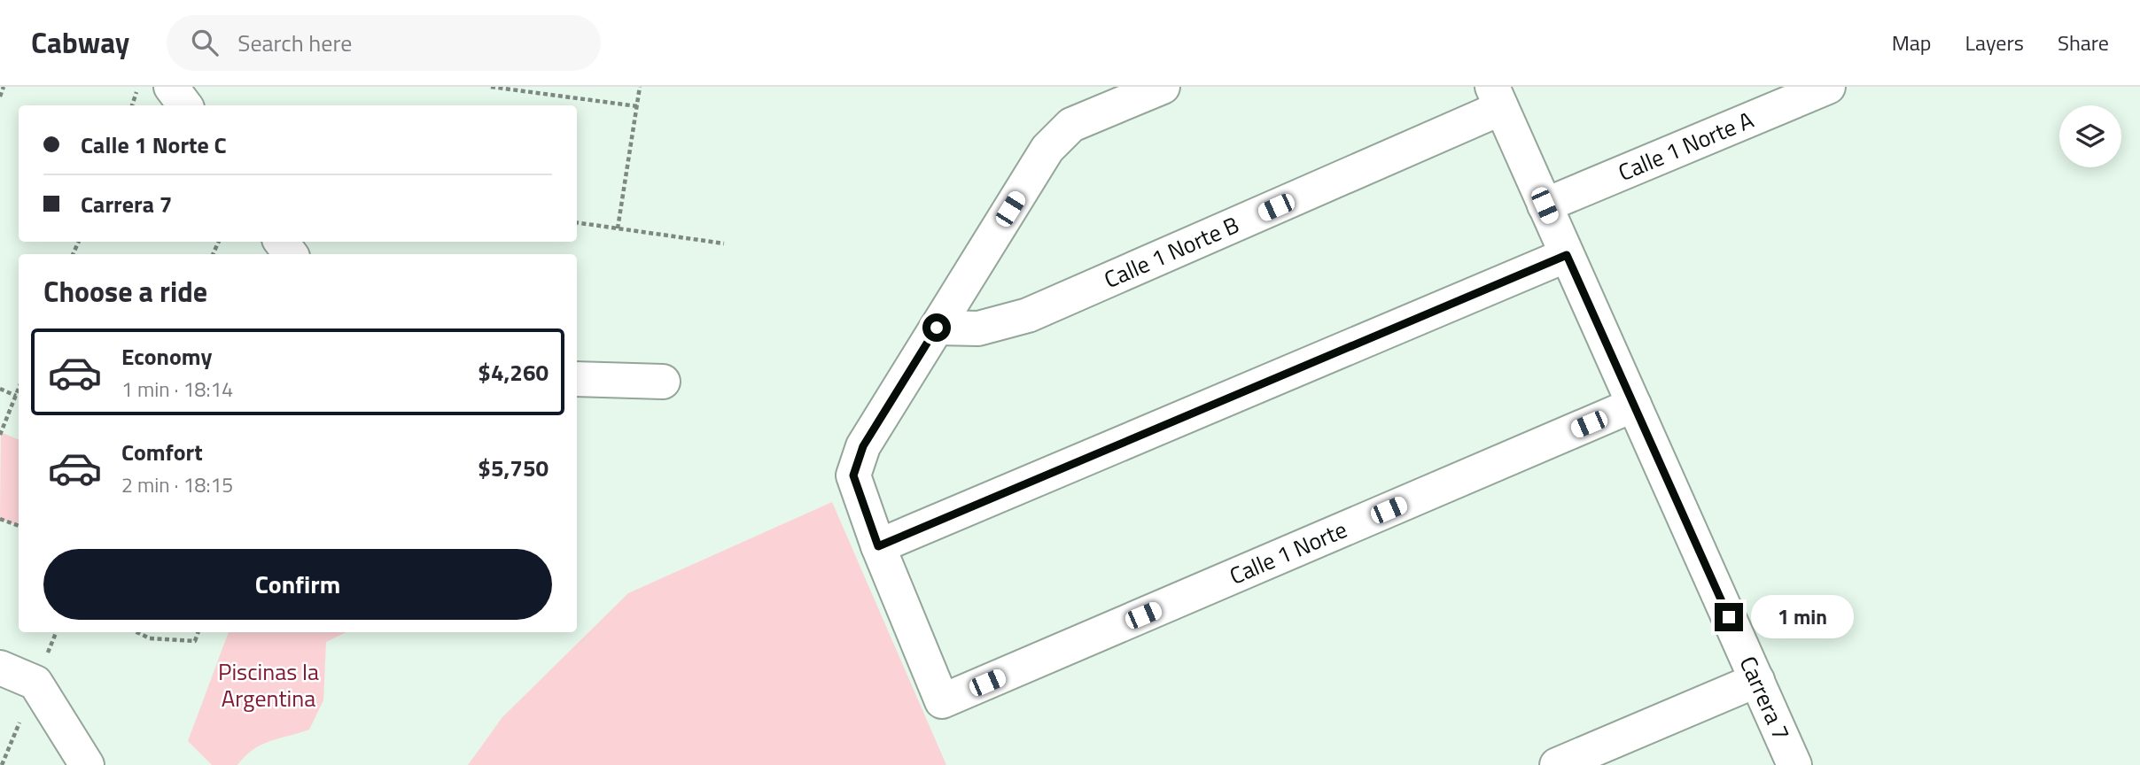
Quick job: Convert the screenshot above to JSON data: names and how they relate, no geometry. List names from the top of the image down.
{
  "streets": {
    "street": [
      "Calle 1 Norte A",
      "Calle 1 Norte B",
      "Calle 1 Norte",
      "Carrera 7"
    ]
  },
  "crossings": [
    ["Calle 1 Norte A", "Carrera 7"],
    ["Calle 1 Norte B", "Carrera 7"],
    ["Calle 1 Norte", "Carrera 7"]
  ],
  "parks": ["Piscinas la Argentina"],
  "page": {
    "header": "Cabway",
    "search": "Search here",
    "nav": ["Map", "Layers", "Share"],
    "banner": ["Calle 1 Norte C", "Carrera 7"],
    "heading": "Choose a ride",
    "list": [
      {
        "name": "Economy",
        "note": "1 min · 18:14",
        "value": "$4,260"
      },
      {
        "name": "Comfort",
        "note": "2 min · 18:15",
        "value": "$5,750"
      }
    ],
    "buttons": "Confirm",
    "bubble": "1 min"
  }
}
